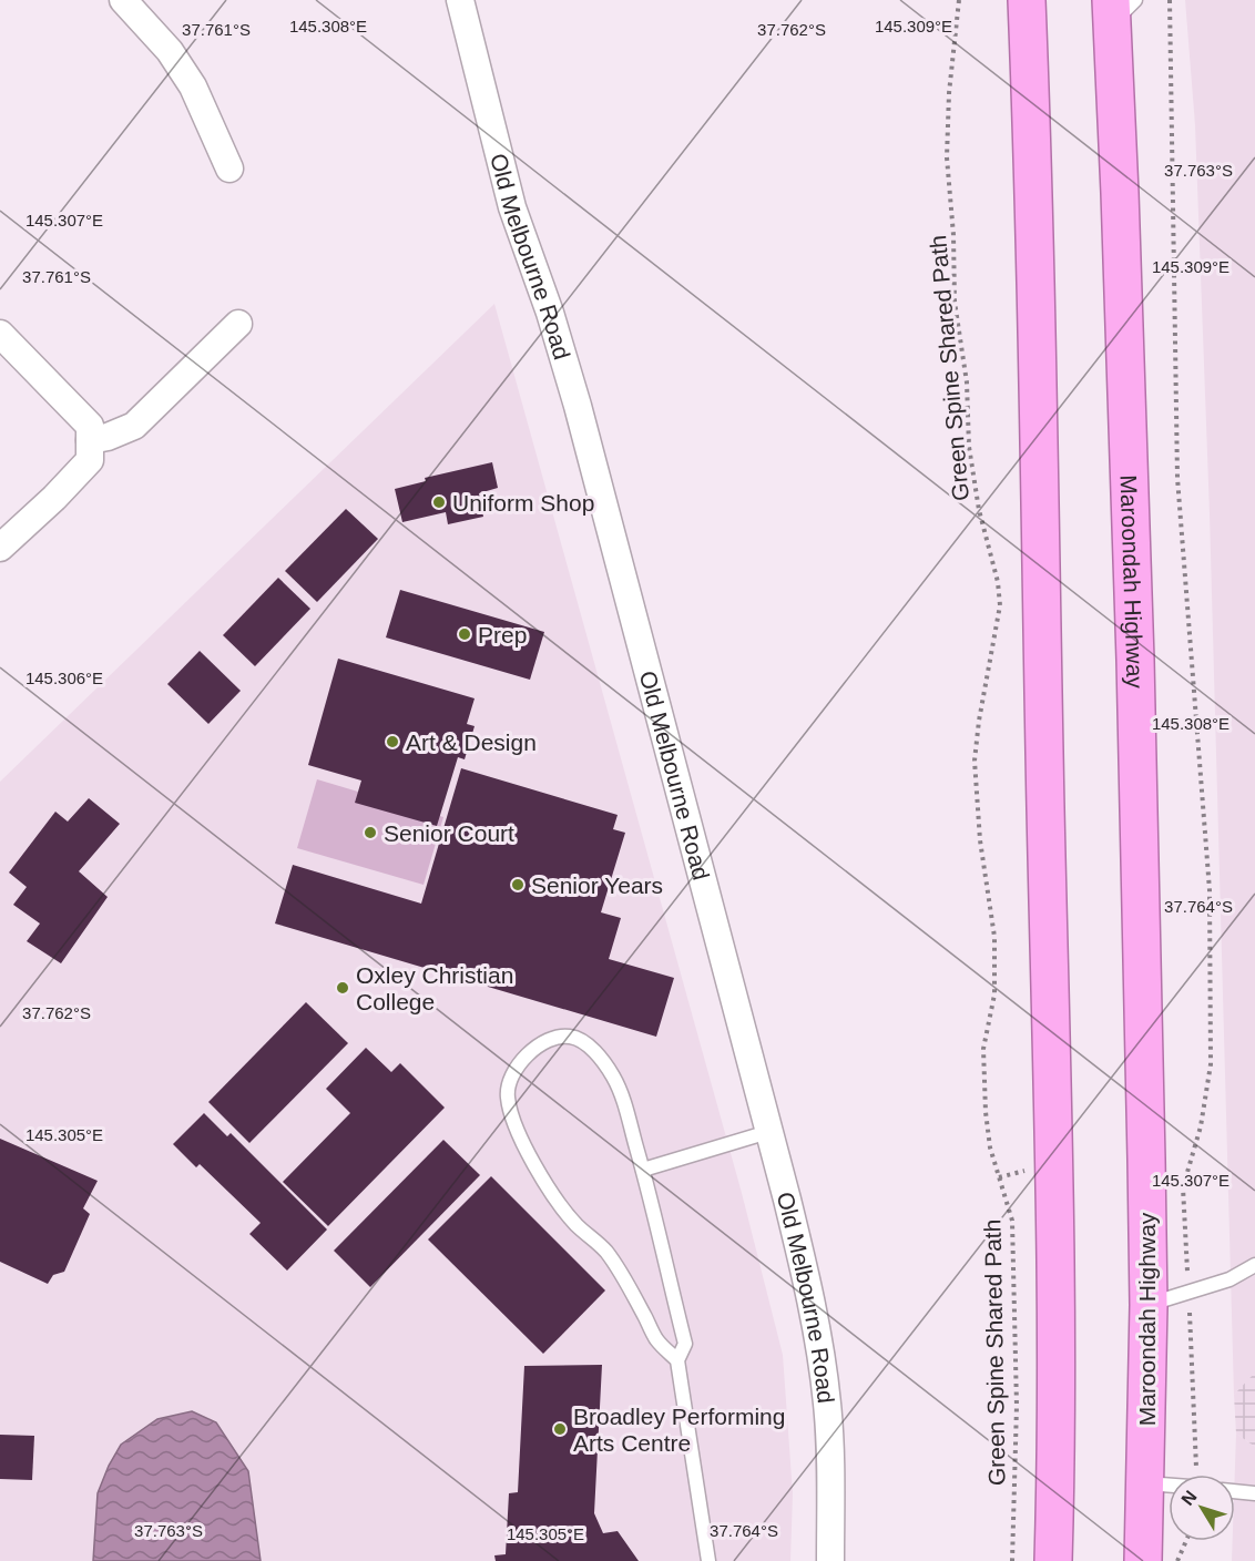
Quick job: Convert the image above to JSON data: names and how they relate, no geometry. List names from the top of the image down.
{
  "streets": {
    "highway": ["Maroondah Highway"],
    "street": ["Old Melbourne Road"],
    "path": ["Green Spine Shared Path"]
  },
  "places": [
    "Uniform Shop",
    "Prep",
    "Art & Design",
    "Senior Court",
    "Senior Years",
    "Oxley Christian College",
    "Broadley Performing Arts Centre"
  ],
  "north": "top left",
  "coordinates": [
    "145.308°E",
    "145.309°E",
    "37.761°S",
    "37.762°S",
    "37.763°S",
    "145.307°E",
    "145.306°E",
    "37.764°S",
    "145.305°E"
  ]
}
